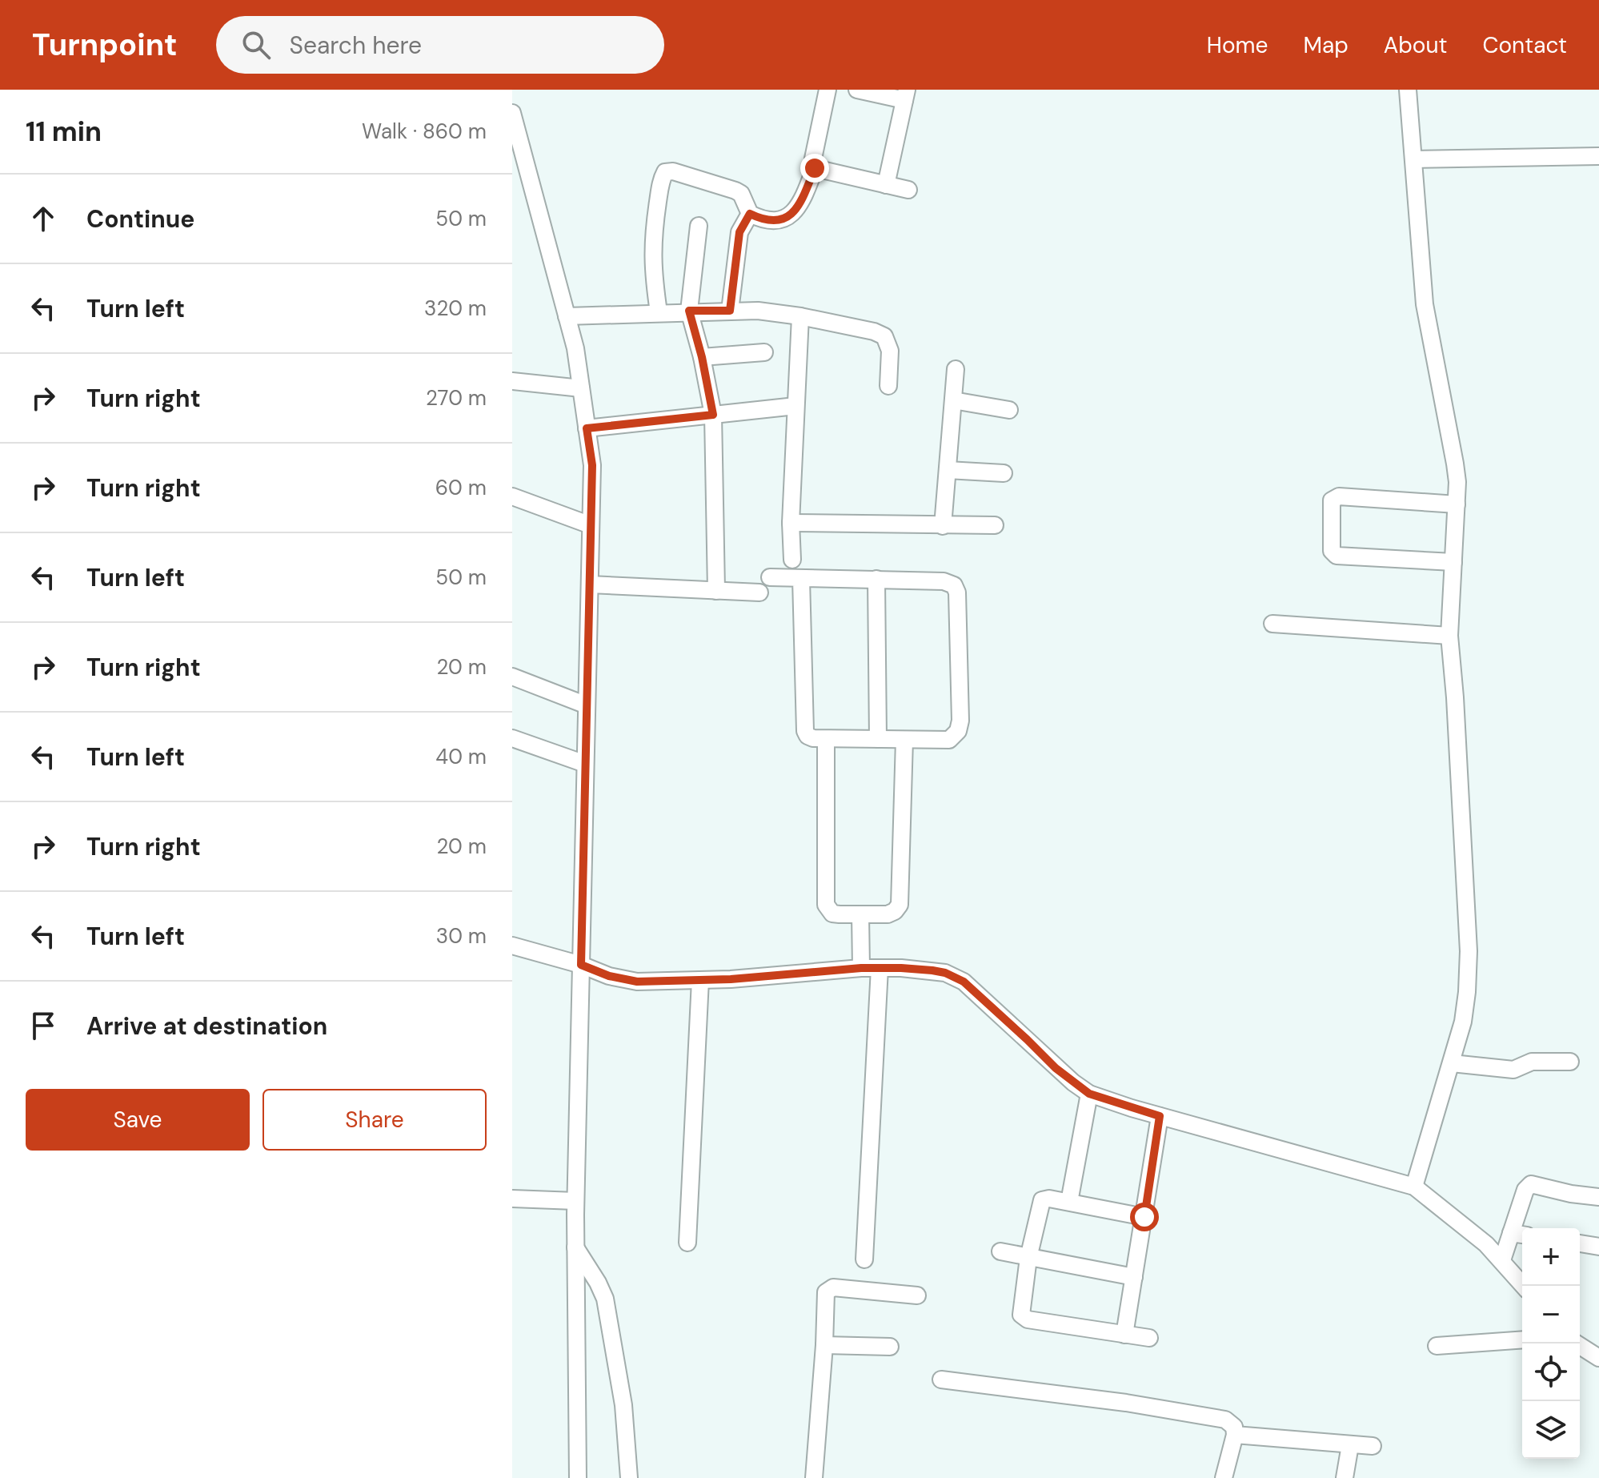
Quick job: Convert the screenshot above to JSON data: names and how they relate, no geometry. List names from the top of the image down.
{
  "page": {
    "header": "Turnpoint",
    "search": "Search here",
    "nav": [
      "Home",
      "Map",
      "About",
      "Contact"
    ],
    "heading": ["11 min", "Walk · 860 m"],
    "list": [
      ["Continue", "50 m"],
      ["Turn left", "320 m"],
      ["Turn right", "270 m"],
      ["Turn right", "60 m"],
      ["Turn left", "50 m"],
      ["Turn right", "20 m"],
      ["Turn left", "40 m"],
      ["Turn right", "20 m"],
      ["Turn left", "30 m"],
      "Arrive at destination"
    ],
    "buttons": ["Save", "Share"],
    "map_buttons": ["+", "−"]
  }
}
